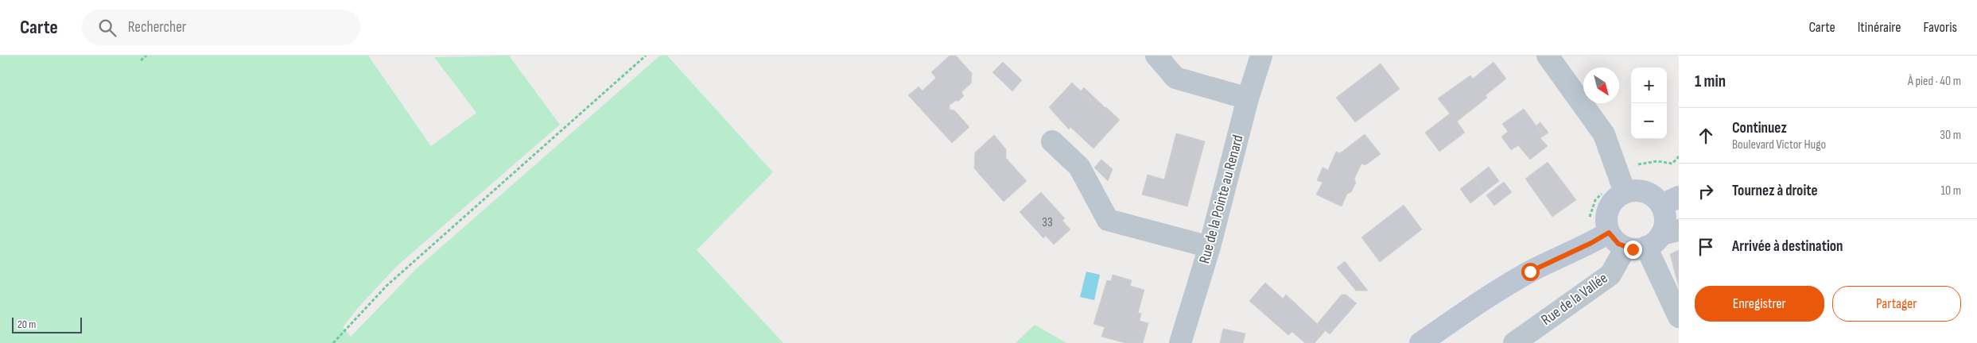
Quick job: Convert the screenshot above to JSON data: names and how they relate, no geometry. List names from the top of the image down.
{
  "streets": {
    "street": ["Rue de la Pointe au Renard", "Rue de la Vallée"]
  },
  "house_numbers": ["33"],
  "scale_bar": "20 m",
  "north": "bottom right",
  "page": {
    "header": "Carte",
    "search": "Rechercher",
    "nav": ["Carte", "Itinéraire", "Favoris"],
    "heading": ["1 min", "À pied · 40 m"],
    "map_buttons": ["+", "−"],
    "list": [
      ["Continuez", "Boulevard Victor Hugo", "30 m"],
      ["Tournez à droite", "10 m"],
      "Arrivée à destination"
    ],
    "buttons": ["Enregistrer", "Partager"],
    "scale": "20 m"
  }
}
